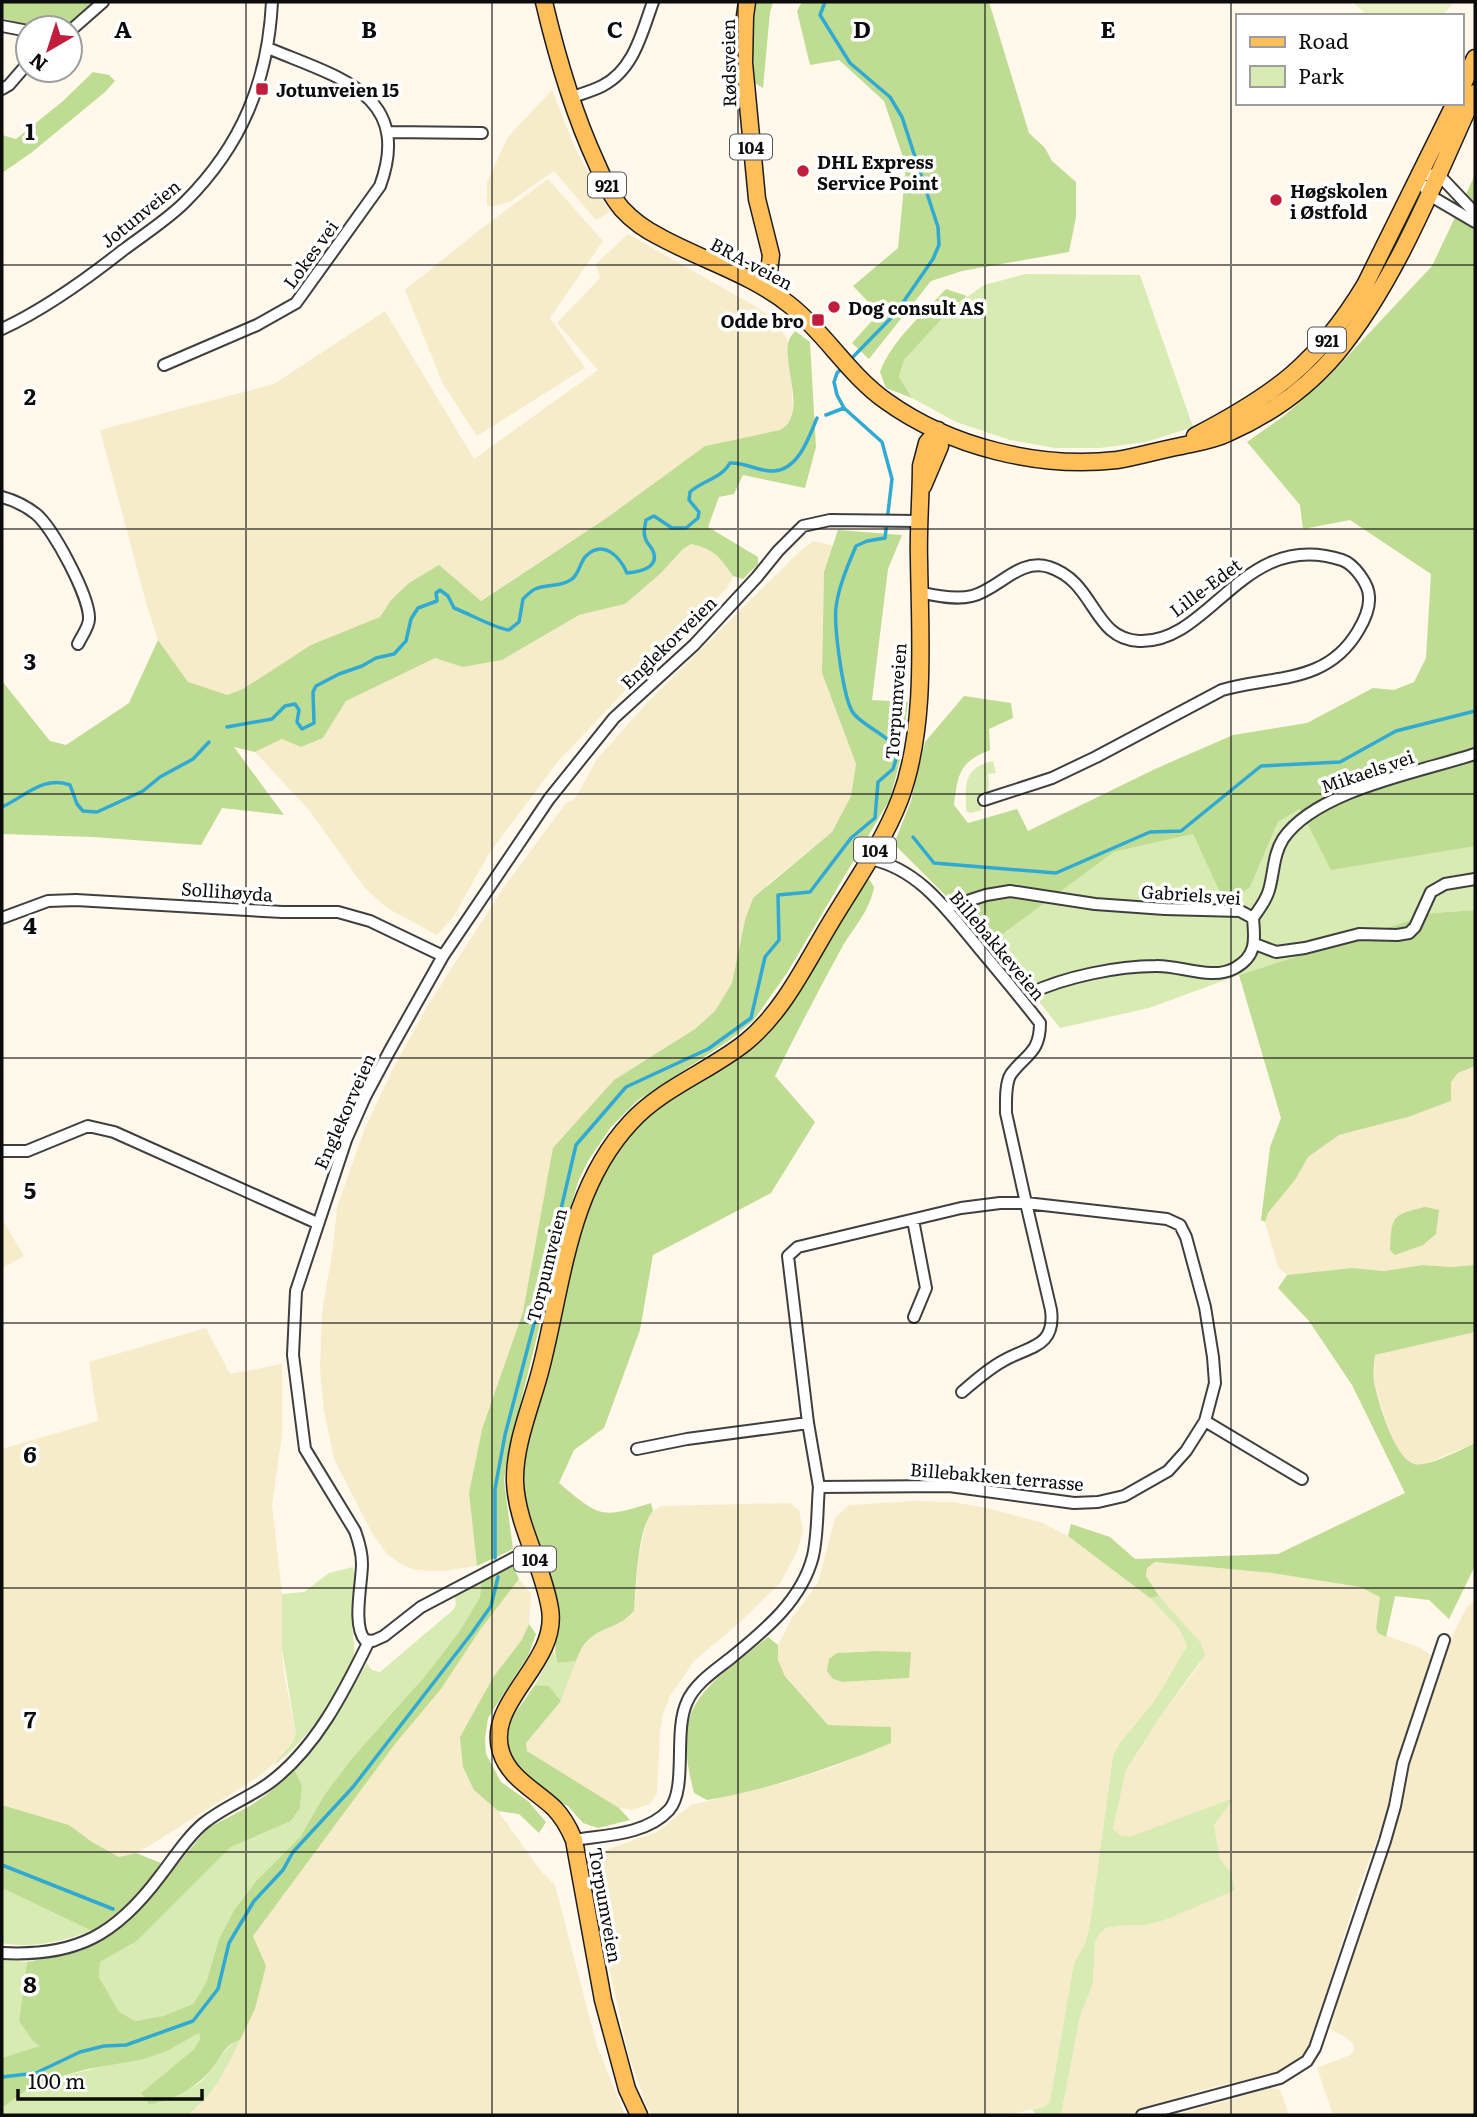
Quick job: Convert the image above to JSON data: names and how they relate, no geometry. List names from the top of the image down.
{
  "streets": {
    "main road": [
      "Rødsveien",
      "104",
      "921",
      "BRA-veien",
      "Torpumveien"
    ],
    "street": [
      "Jotunveien",
      "Lokes vei",
      "Lille-Edet",
      "Englekorveien",
      "Mikaels vei",
      "Sollihøyda",
      "Gabriels vei",
      "Billebakkeveien",
      "Billebakken terrasse"
    ]
  },
  "crossings": [
    ["Rødsveien", "BRA-veien"],
    ["Jotunveien", "Lokes vei"],
    ["BRA-veien", "Torpumveien"],
    ["Lille-Edet", "Torpumveien"],
    ["Englekorveien", "Torpumveien"],
    ["Englekorveien", "Sollihøyda"],
    ["Torpumveien", "Billebakkeveien"],
    ["Mikaels vei", "Gabriels vei"],
    ["Gabriels vei", "Billebakkeveien"],
    ["Billebakkeveien", "Billebakken terrasse"]
  ],
  "places": {
    "transit": ["Jotunveien 15", "Odde bro"],
    "other": ["DHL Express Service Point", "Høgskolen i Østfold", "Dog consult AS"]
  },
  "legend": ["Road", "Park"],
  "scale_bar": "100 m",
  "north": "bottom left",
  "grid": {
    "columns": [
      "A",
      "B",
      "C",
      "D",
      "E"
    ],
    "rows": [
      "1",
      "2",
      "3",
      "4",
      "5",
      "6",
      "7",
      "8"
    ]
  }
}
